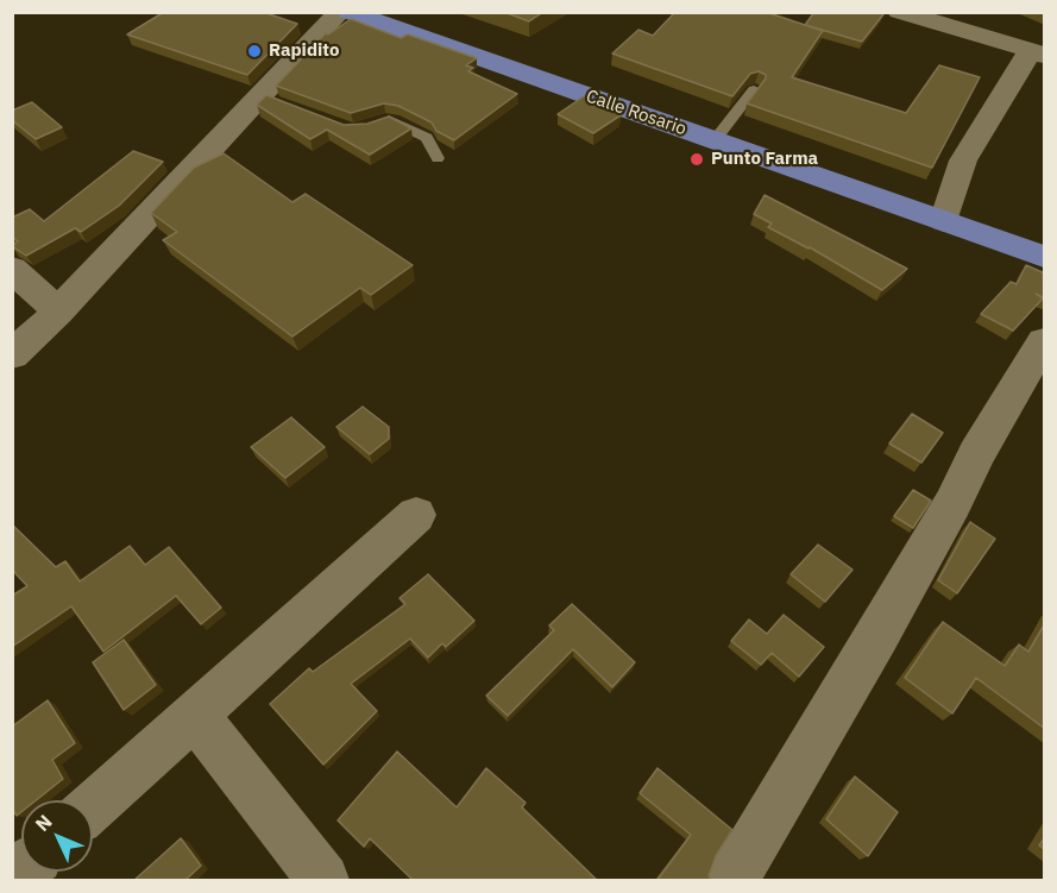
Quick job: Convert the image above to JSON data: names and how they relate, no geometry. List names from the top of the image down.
{
  "streets": {
    "main road": ["Calle Rosario"]
  },
  "places": ["Rapidito", "Punto Farma"],
  "north": "top left"
}
